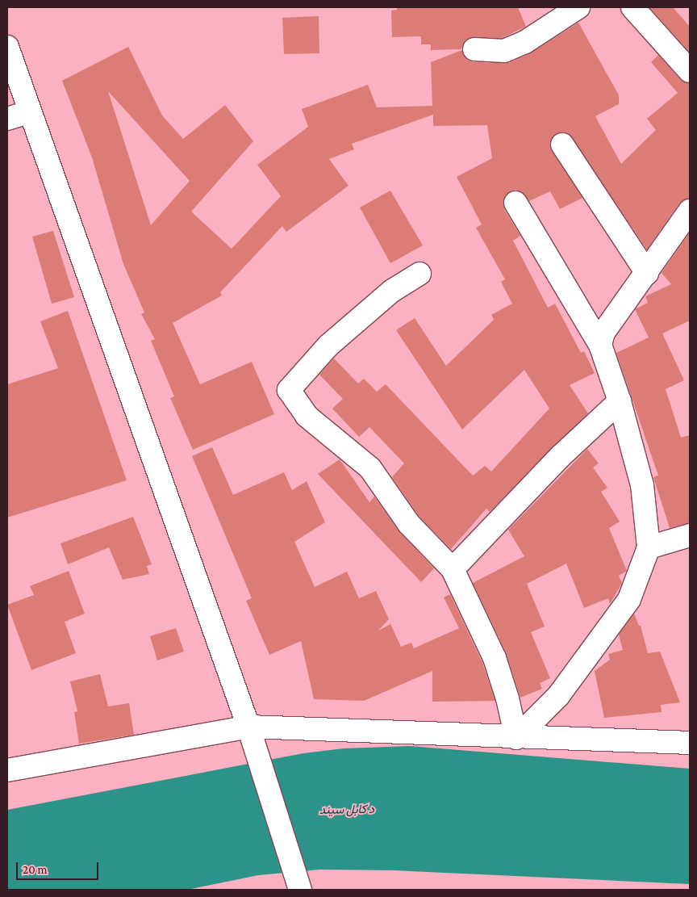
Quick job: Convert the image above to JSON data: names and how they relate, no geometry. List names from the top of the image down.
{
  "water": ["د کابل سيند"],
  "scale_bar": "20 m"
}
